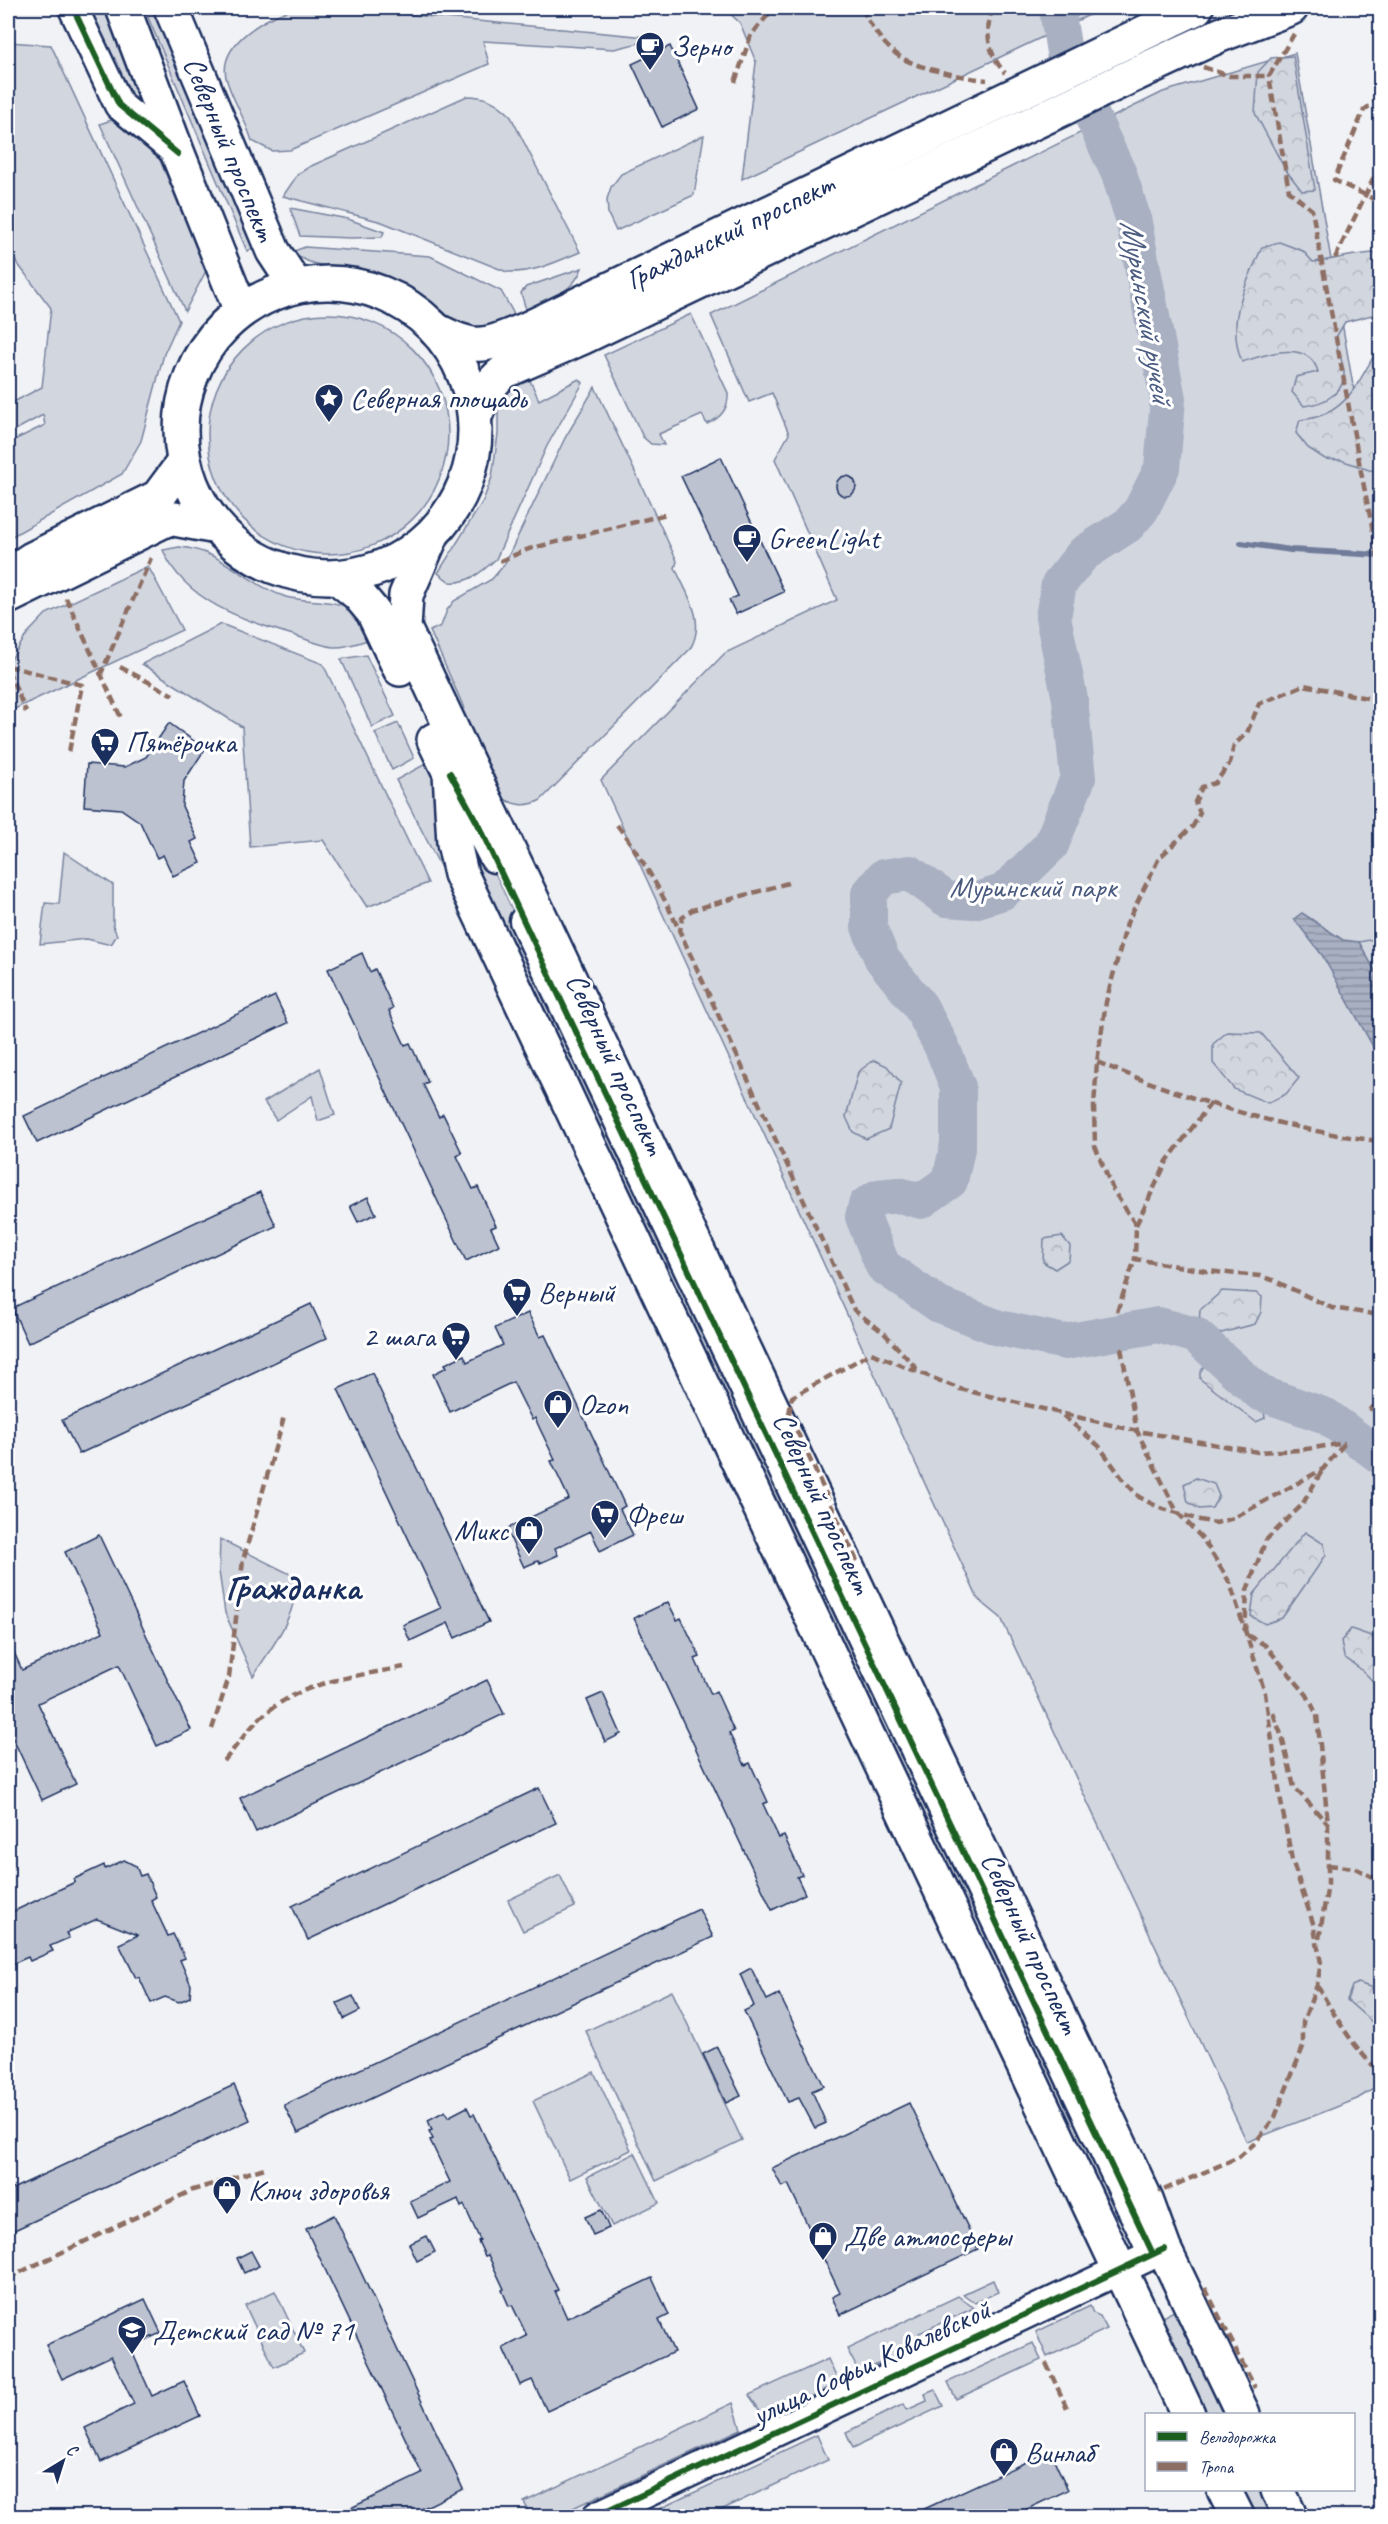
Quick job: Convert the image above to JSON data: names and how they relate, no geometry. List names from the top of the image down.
{
  "streets": {
    "main road": ["Северный проспект", "Гражданский проспект"],
    "street": ["улица Софьи Ковалевской"]
  },
  "crossings": [
    ["Северный проспект", "улица Софьи Ковалевской"]
  ],
  "districts": ["Гражданка"],
  "water": ["Муринский ручей"],
  "parks": ["Муринский парк"],
  "places": {
    "cafe": ["Зерно", "GreenLight"],
    "place": ["Северная площадь"],
    "supermarket": [
      "Пятёрочка",
      "Верный",
      "2 шага",
      "Фреш"
    ],
    "shop": [
      "Ozon",
      "Микс",
      "Ключ здоровья",
      "Две атмосферы",
      "Винлаб"
    ],
    "school or university": ["Детский сад № 71"]
  },
  "legend": ["Велодорожка", "Тропа"],
  "north": "top right"
}
